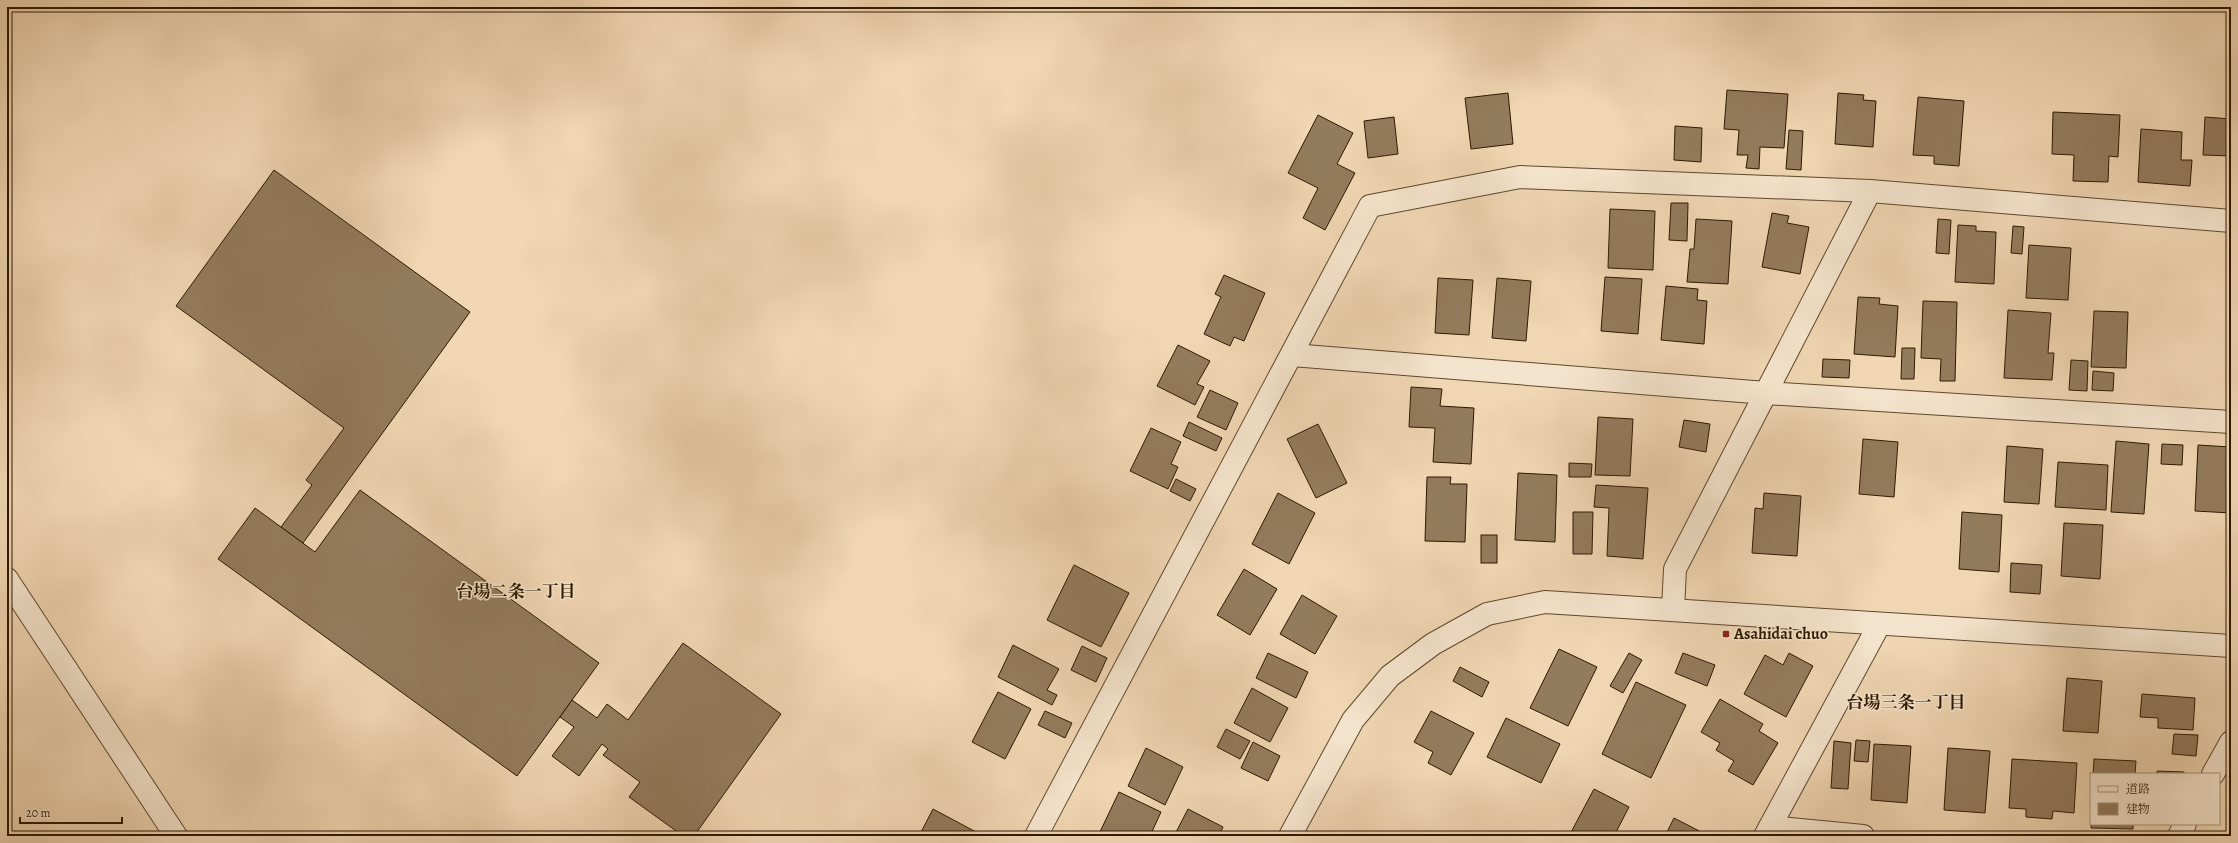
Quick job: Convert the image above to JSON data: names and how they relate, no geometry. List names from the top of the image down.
{
  "districts": ["台場二条一丁目", "台場三条一丁目"],
  "places": {
    "transit": ["Asahidai chuo"]
  },
  "legend": ["道路", "建物"],
  "scale_bar": "20 m"
}
